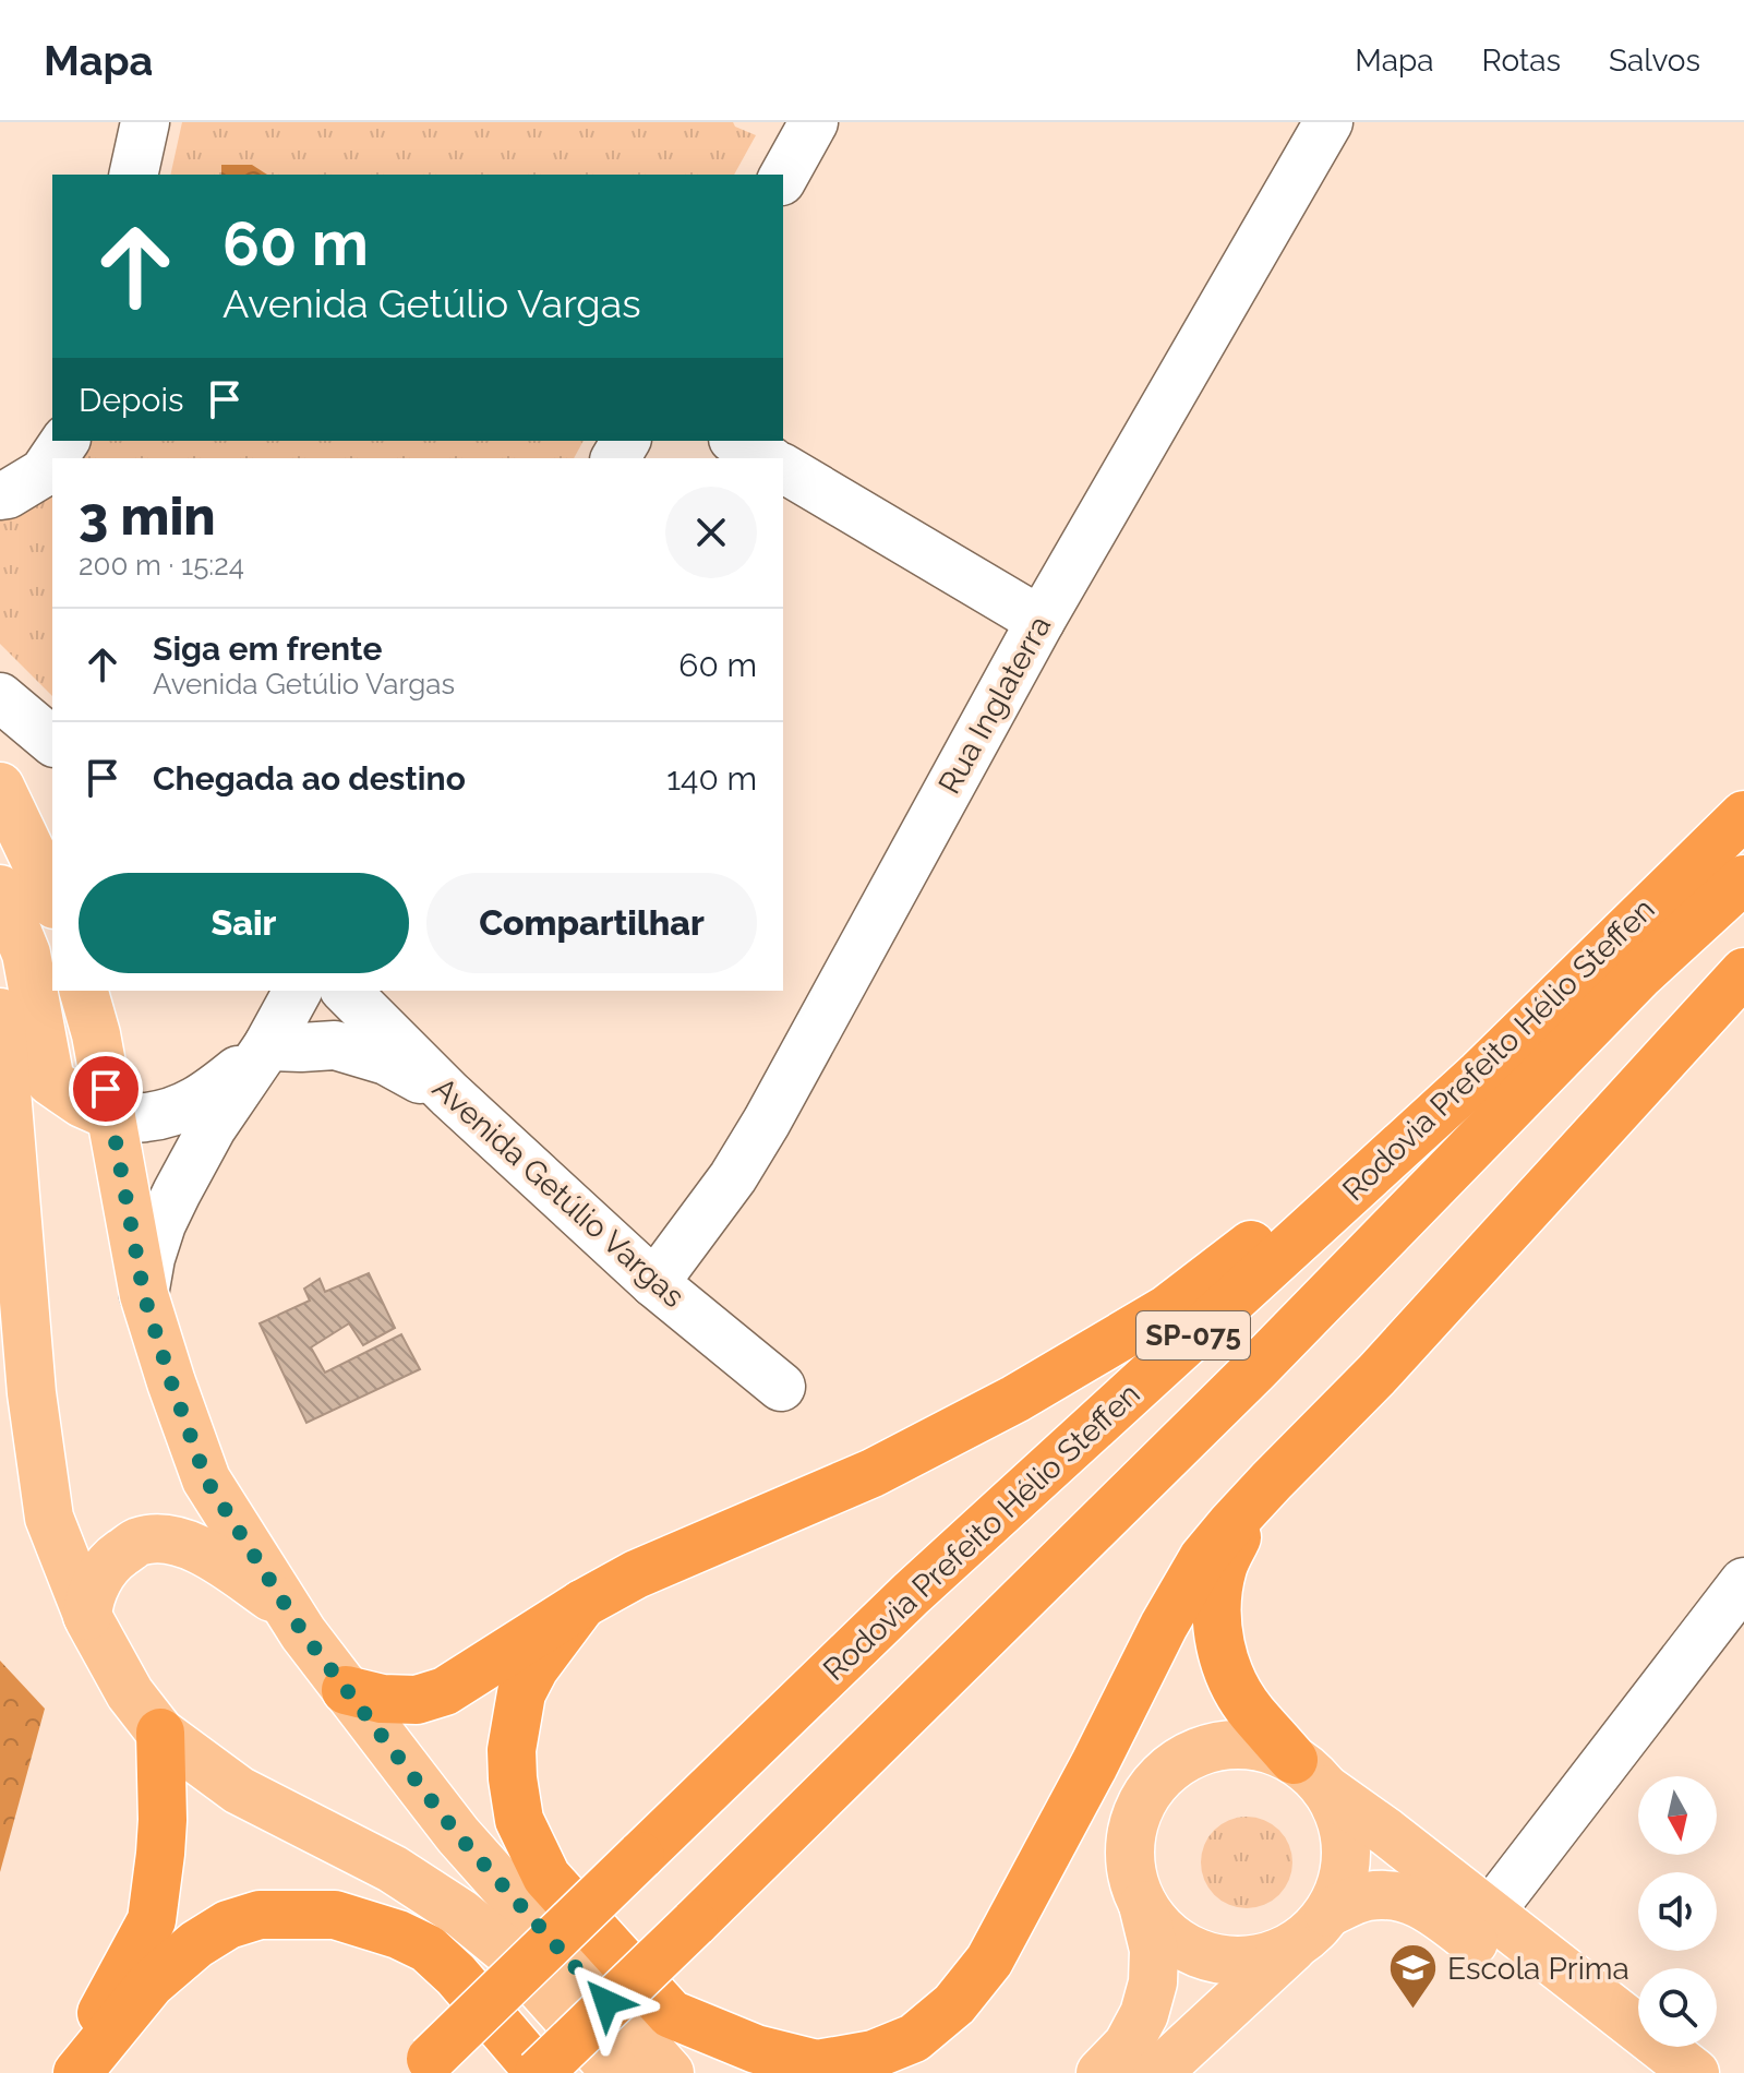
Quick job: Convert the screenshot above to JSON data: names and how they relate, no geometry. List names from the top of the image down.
{
  "streets": {
    "highway": ["Rodovia Prefeito Hélio Steffen", "SP-075"],
    "street": ["Rua Inglaterra", "Avenida Getúlio Vargas"]
  },
  "crossings": [
    ["Rua Inglaterra", "Avenida Getúlio Vargas"]
  ],
  "places": {
    "school or university": ["Escola Prima"]
  },
  "north": "bottom",
  "page": {
    "header": "Mapa",
    "nav": ["Mapa", "Rotas", "Salvos"],
    "turn": ["60 m", "Avenida Getúlio Vargas"],
    "then": "Depois",
    "heading": ["3 min", "200 m · 15:24"],
    "list": [
      {
        "name": "Siga em frente",
        "note": "Avenida Getúlio Vargas",
        "value": "60 m"
      },
      {
        "name": "Chegada ao destino",
        "value": "140 m"
      }
    ],
    "buttons": ["Sair", "Compartilhar"]
  }
}
